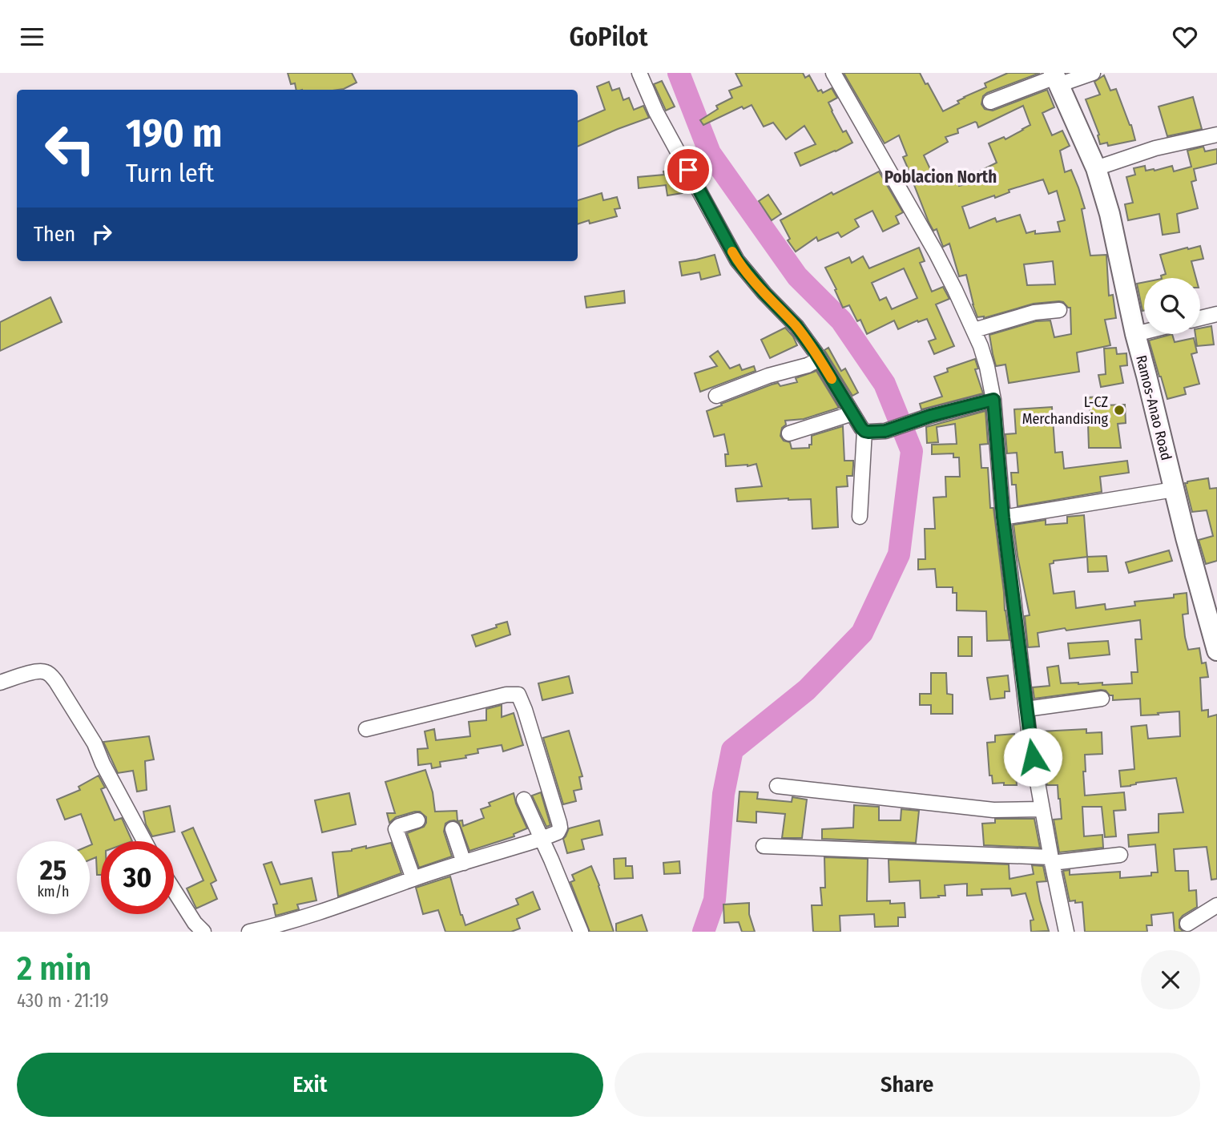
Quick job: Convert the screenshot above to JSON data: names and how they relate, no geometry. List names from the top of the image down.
{
  "streets": {
    "main road": ["Ramos-Anao Road"]
  },
  "districts": ["Poblacion North"],
  "places": ["L-CZ Merchandising"],
  "page": {
    "header": "GoPilot",
    "turn": ["190 m", "Turn left"],
    "then": "Then",
    "speed": "25 km/h",
    "limit": "30",
    "heading": ["2 min", "430 m · 21:19"],
    "buttons": ["Exit", "Share"]
  }
}
